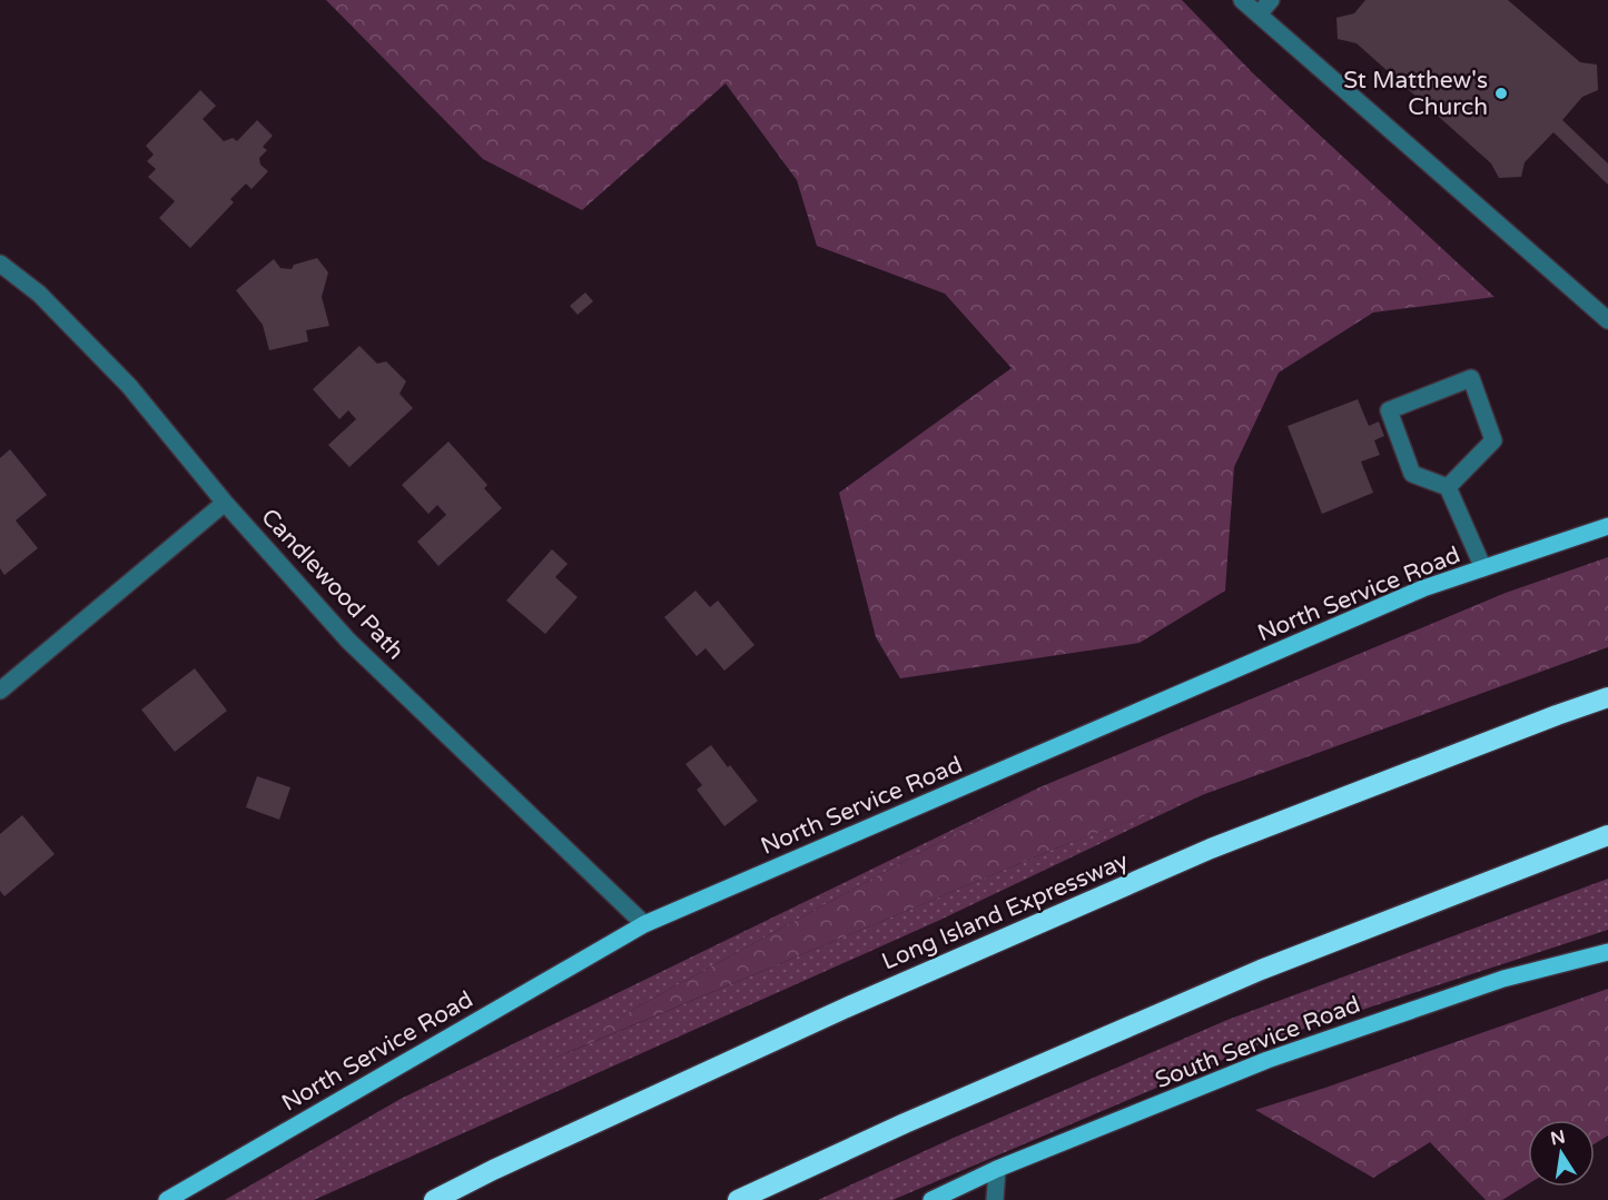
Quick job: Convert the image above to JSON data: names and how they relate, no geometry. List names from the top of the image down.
{
  "streets": {
    "highway": ["Long Island Expressway"],
    "main road": ["North Service Road", "South Service Road"],
    "street": ["Candlewood Path"]
  },
  "crossings": [
    ["Candlewood Path", "North Service Road"]
  ],
  "places": ["St Matthew's Church"],
  "north": "top"
}
